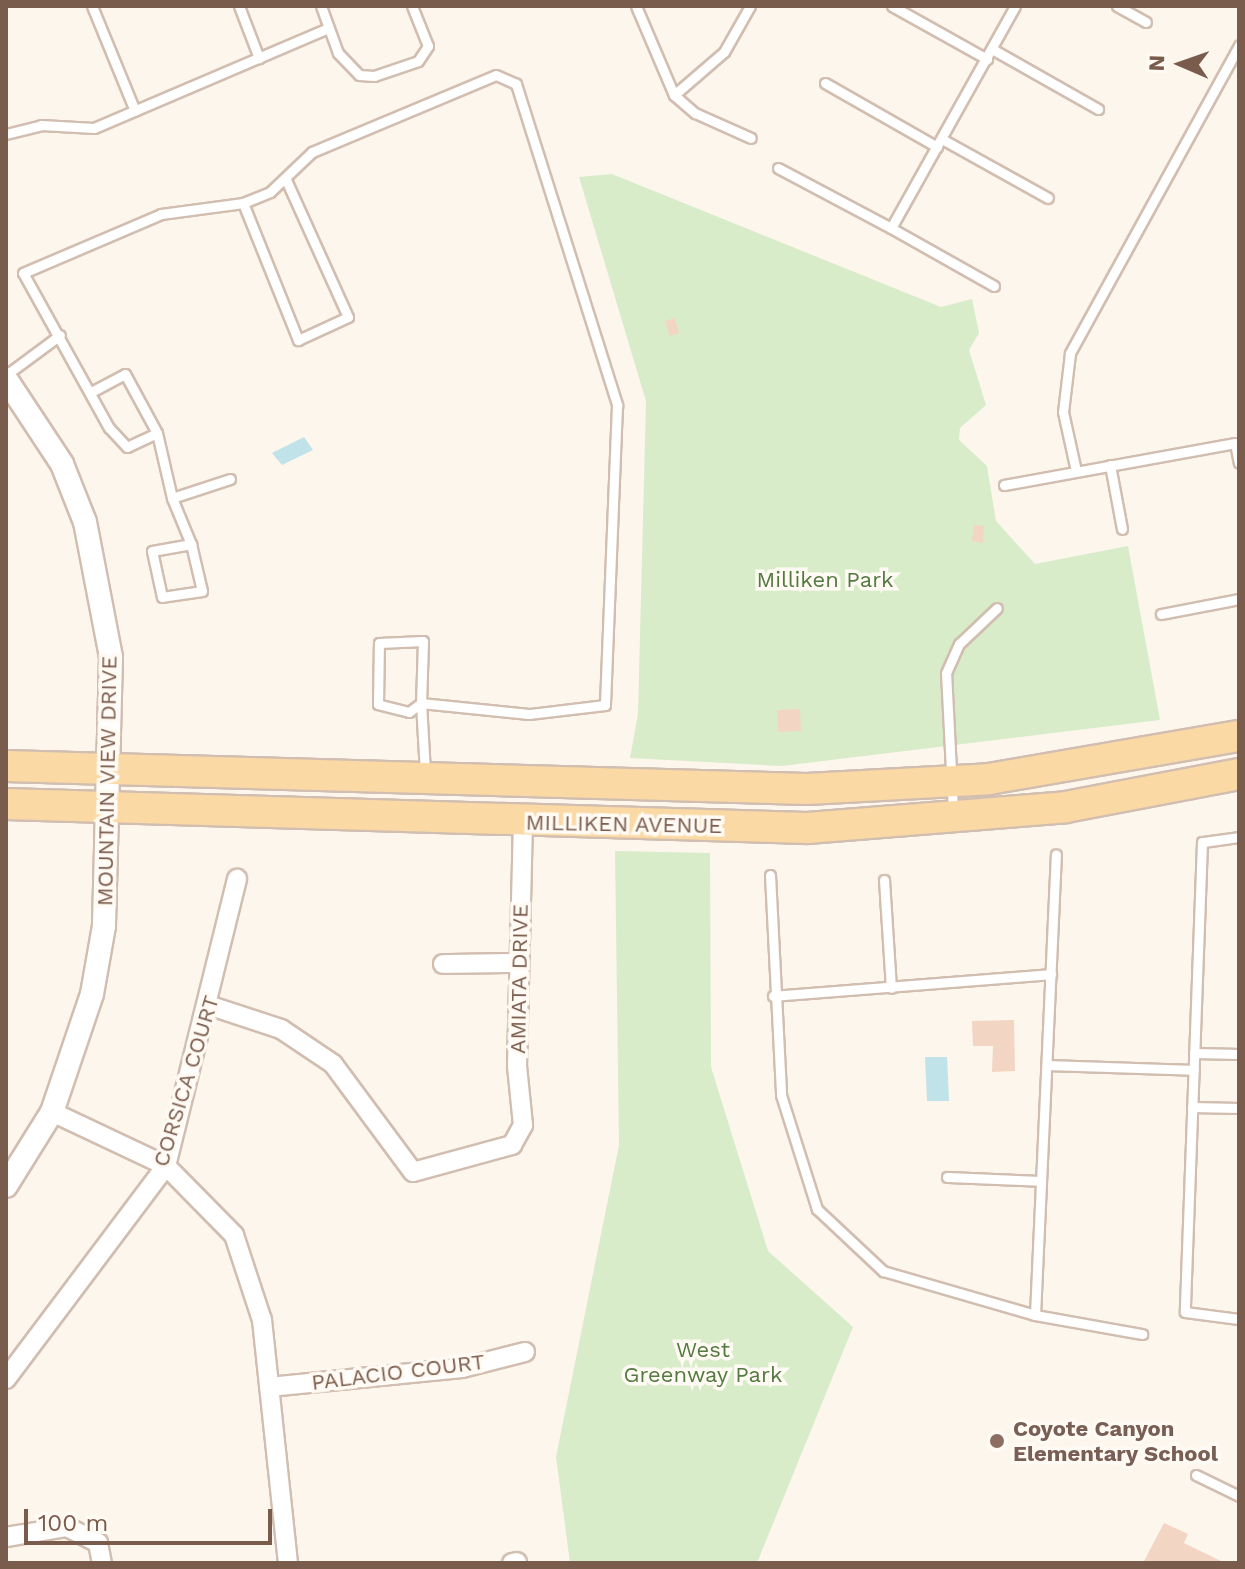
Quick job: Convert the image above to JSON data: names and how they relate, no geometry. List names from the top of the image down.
{
  "streets": {
    "main road": ["MILLIKEN AVENUE"],
    "street": [
      "MOUNTAIN VIEW DRIVE",
      "AMIATA DRIVE",
      "CORSICA COURT",
      "PALACIO COURT"
    ]
  },
  "crossings": [
    ["MOUNTAIN VIEW DRIVE", "MILLIKEN AVENUE"],
    ["MILLIKEN AVENUE", "AMIATA DRIVE"],
    ["AMIATA DRIVE", "CORSICA COURT"]
  ],
  "parks": ["Milliken Park", "West Greenway Park"],
  "places": ["Coyote Canyon Elementary School"],
  "scale_bar": "100 m",
  "north": "left"
}
